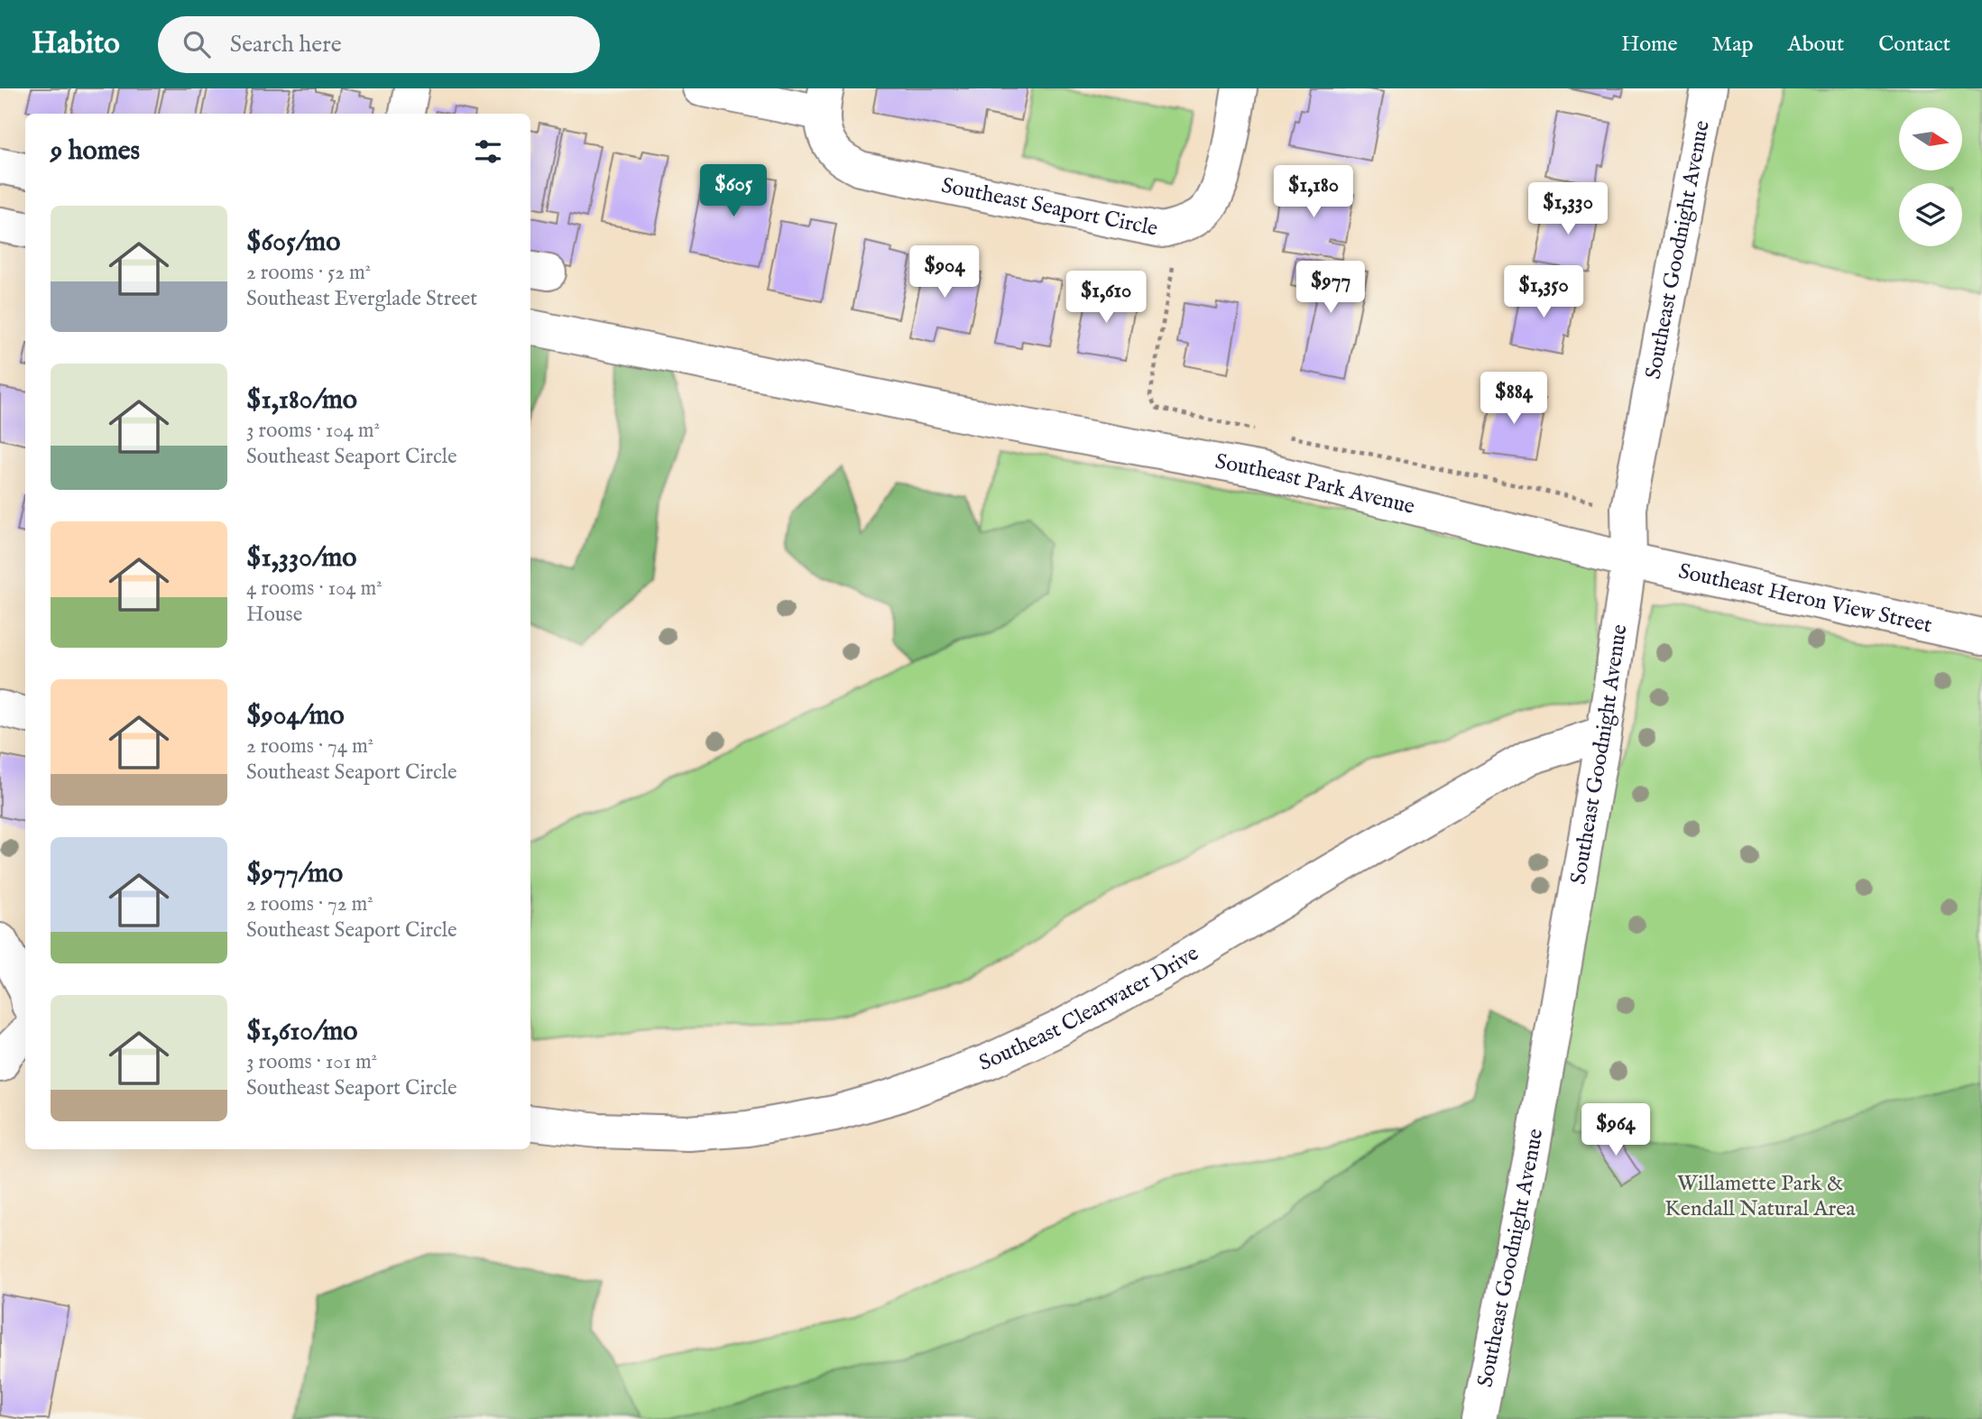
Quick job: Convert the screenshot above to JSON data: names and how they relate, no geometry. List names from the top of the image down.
{
  "streets": {
    "street": [
      "Southeast Seaport Circle",
      "Southeast Goodnight Avenue",
      "Southeast Park Avenue",
      "Southeast Heron View Street",
      "Southeast Clearwater Drive"
    ]
  },
  "crossings": [
    ["Southeast Goodnight Avenue", "Southeast Park Avenue"],
    ["Southeast Goodnight Avenue", "Southeast Heron View Street"],
    ["Southeast Goodnight Avenue", "Southeast Clearwater Drive"],
    ["Southeast Park Avenue", "Southeast Heron View Street"]
  ],
  "parks": ["Willamette Park & Kendall Natural Area"],
  "north": "right",
  "page": {
    "header": "Habito",
    "search": "Search here",
    "nav": [
      "Home",
      "Map",
      "About",
      "Contact"
    ],
    "heading": "9 homes",
    "price": [
      "$605",
      "$1,180",
      "$1,330",
      "$904",
      "$977",
      "$1,350",
      "$1,610",
      "$884",
      "$964"
    ],
    "list": [
      {
        "name": "$605/mo",
        "note": "2 rooms · 52 m² · Southeast Everglade Street"
      },
      {
        "name": "$1,180/mo",
        "note": "3 rooms · 104 m² · Southeast Seaport Circle"
      },
      {
        "name": "$1,330/mo",
        "note": "4 rooms · 104 m² · House"
      },
      {
        "name": "$904/mo",
        "note": "2 rooms · 74 m² · Southeast Seaport Circle"
      },
      {
        "name": "$977/mo",
        "note": "2 rooms · 72 m² · Southeast Seaport Circle"
      },
      {
        "name": "$1,610/mo",
        "note": "3 rooms · 101 m² · Southeast Seaport Circle"
      }
    ]
  }
}
